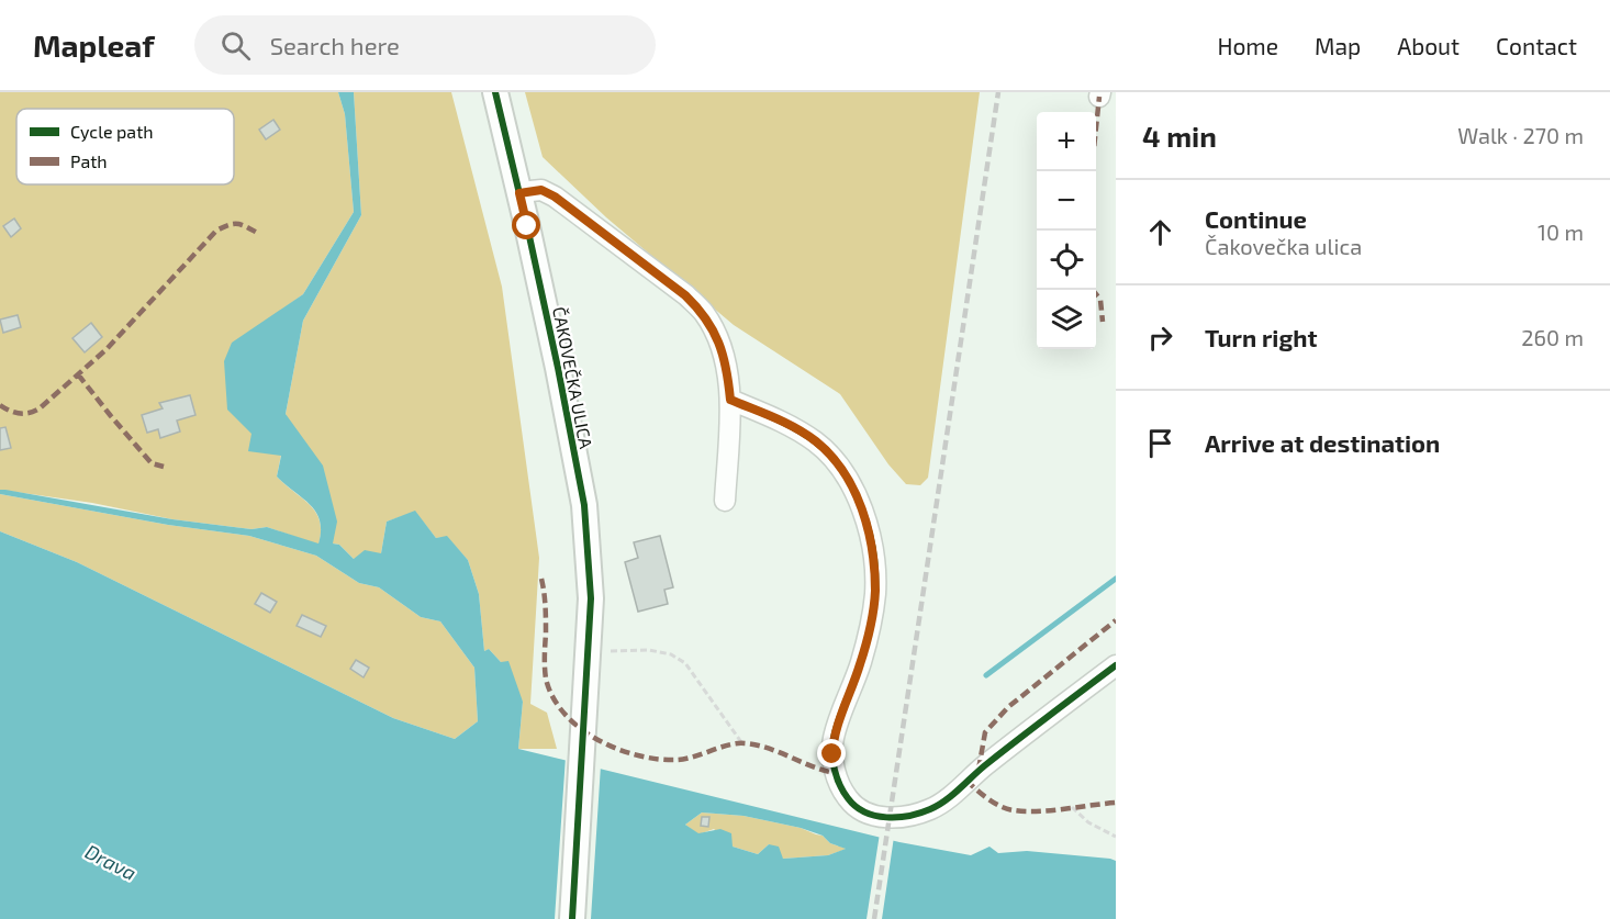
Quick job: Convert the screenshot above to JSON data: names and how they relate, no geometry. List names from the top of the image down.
{
  "streets": {
    "main road": ["ČAKOVEČKA ULICA"]
  },
  "water": ["Drava"],
  "legend": ["Cycle path", "Path"],
  "page": {
    "header": "Mapleaf",
    "search": "Search here",
    "nav": [
      "Home",
      "Map",
      "About",
      "Contact"
    ],
    "heading": ["4 min", "Walk · 270 m"],
    "map_buttons": ["+", "−"],
    "list": [
      ["Continue", "Čakovečka ulica", "10 m"],
      ["Turn right", "260 m"],
      "Arrive at destination"
    ]
  }
}
